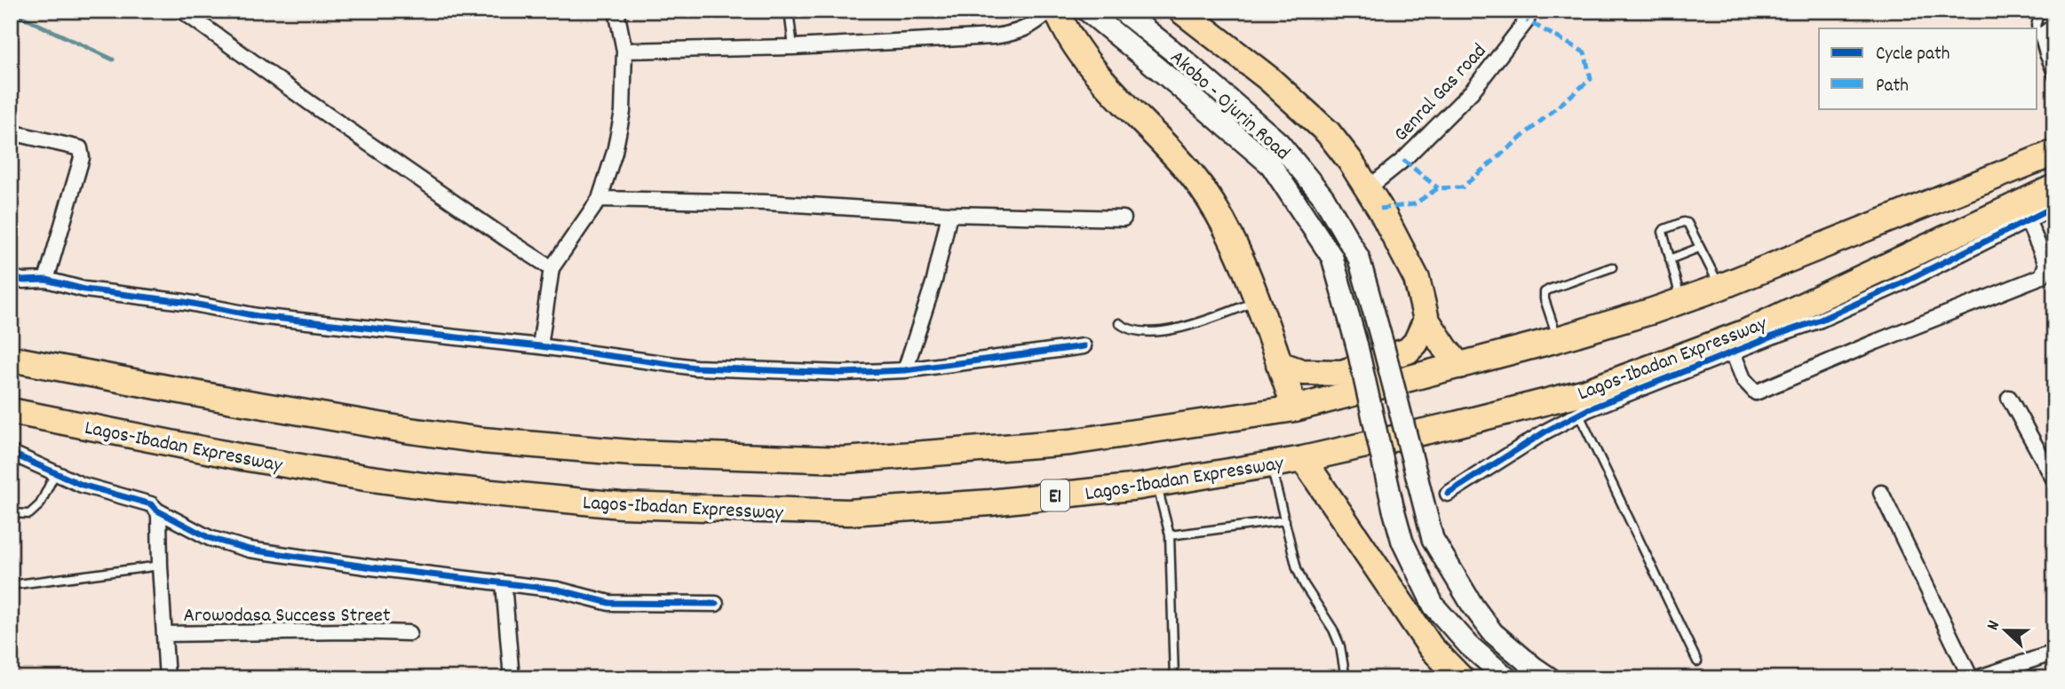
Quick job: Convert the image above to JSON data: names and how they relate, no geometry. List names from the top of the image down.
{
  "streets": {
    "highway": ["Lagos-Ibadan Expressway", "E1"],
    "main road": ["Akobo - Ojurin Road"],
    "street": ["Genral Gas road", "Arowodasa Success Street"]
  },
  "legend": ["Cycle path", "Path"],
  "north": "left"
}
